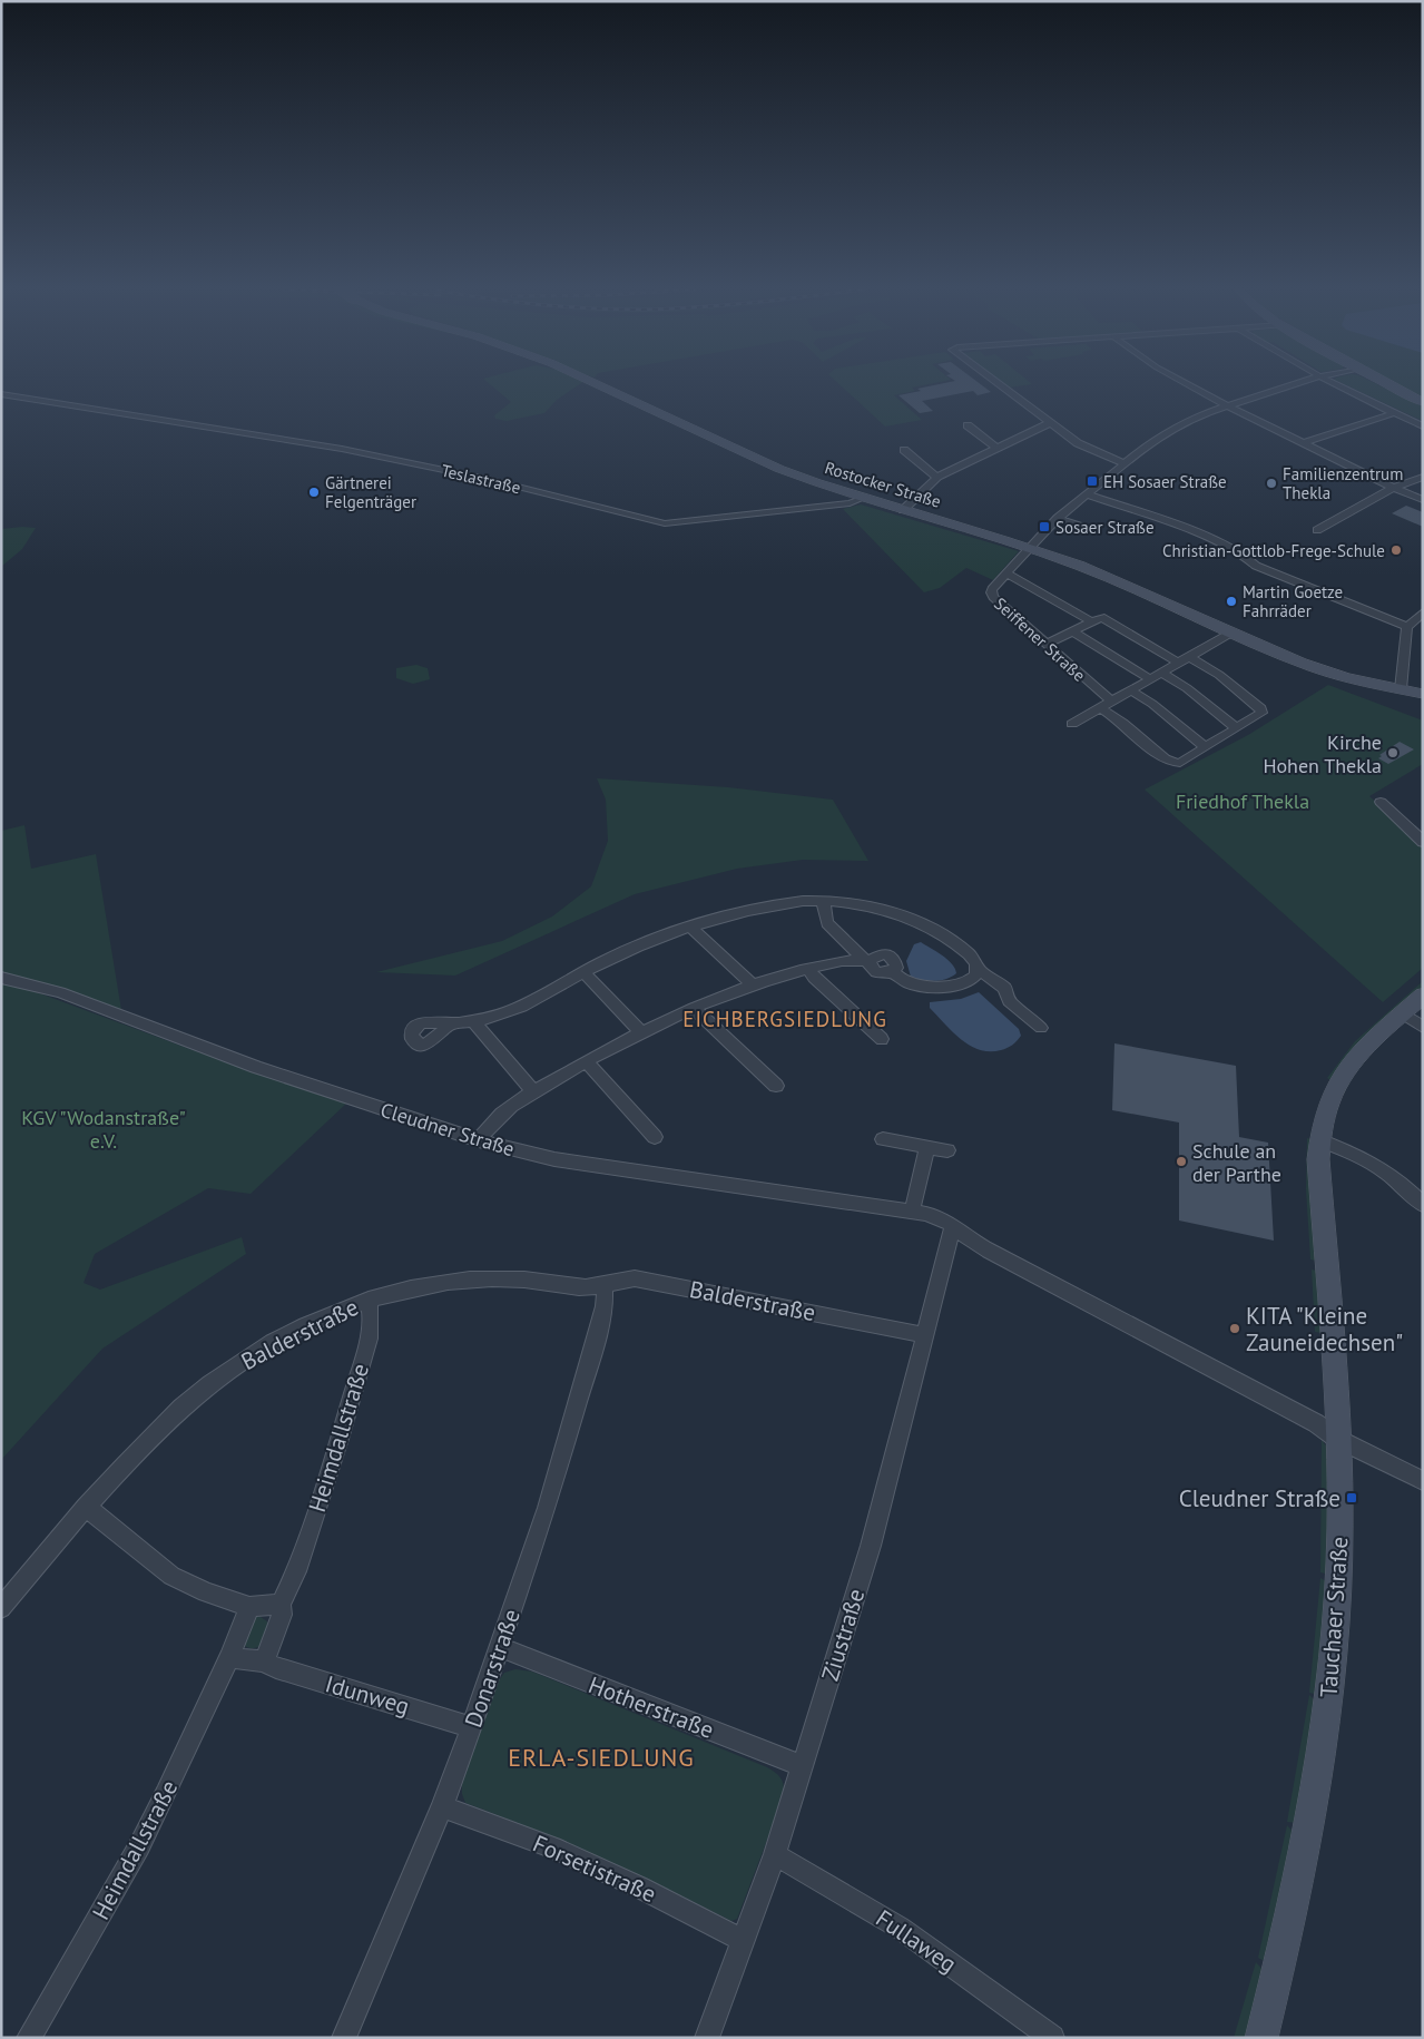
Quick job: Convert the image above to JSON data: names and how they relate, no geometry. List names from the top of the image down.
{
  "streets": {
    "main road": ["Rostocker Straße", "Tauchaer Straße"],
    "street": [
      "Teslastraße",
      "Seiffener Straße",
      "Cleudner Straße",
      "Balderstraße",
      "Heimdallstraße",
      "Ziustraße",
      "Donarstraße",
      "Idunweg",
      "Hotherstraße",
      "Forsetistraße",
      "Fullaweg"
    ]
  },
  "crossings": [
    ["Teslastraße", "Rostocker Straße"],
    ["Rostocker Straße", "Seiffener Straße"],
    ["Cleudner Straße", "Tauchaer Straße"],
    ["Cleudner Straße", "Ziustraße"],
    ["Balderstraße", "Heimdallstraße"],
    ["Balderstraße", "Ziustraße"],
    ["Balderstraße", "Donarstraße"],
    ["Heimdallstraße", "Idunweg"],
    ["Ziustraße", "Hotherstraße"],
    ["Ziustraße", "Forsetistraße"],
    ["Ziustraße", "Fullaweg"],
    ["Donarstraße", "Idunweg"],
    ["Donarstraße", "Hotherstraße"],
    ["Donarstraße", "Forsetistraße"]
  ],
  "districts": ["EICHBERGSIEDLUNG", "ERLA-SIEDLUNG"],
  "parks": ["Friedhof Thekla", "KGV \"Wodanstraße\" e.V."],
  "places": {
    "transit": ["EH Sosaer Straße", "Sosaer Straße", "Cleudner Straße"],
    "other": [
      "Familienzentrum Thekla",
      "Gärtnerei Felgenträger",
      "Christian-Gottlob-Frege-Schule",
      "Martin Goetze Fahrräder",
      "Kirche Hohen Thekla",
      "Schule an der Parthe",
      "KITA \"Kleine Zauneidechsen\""
    ]
  }
}
